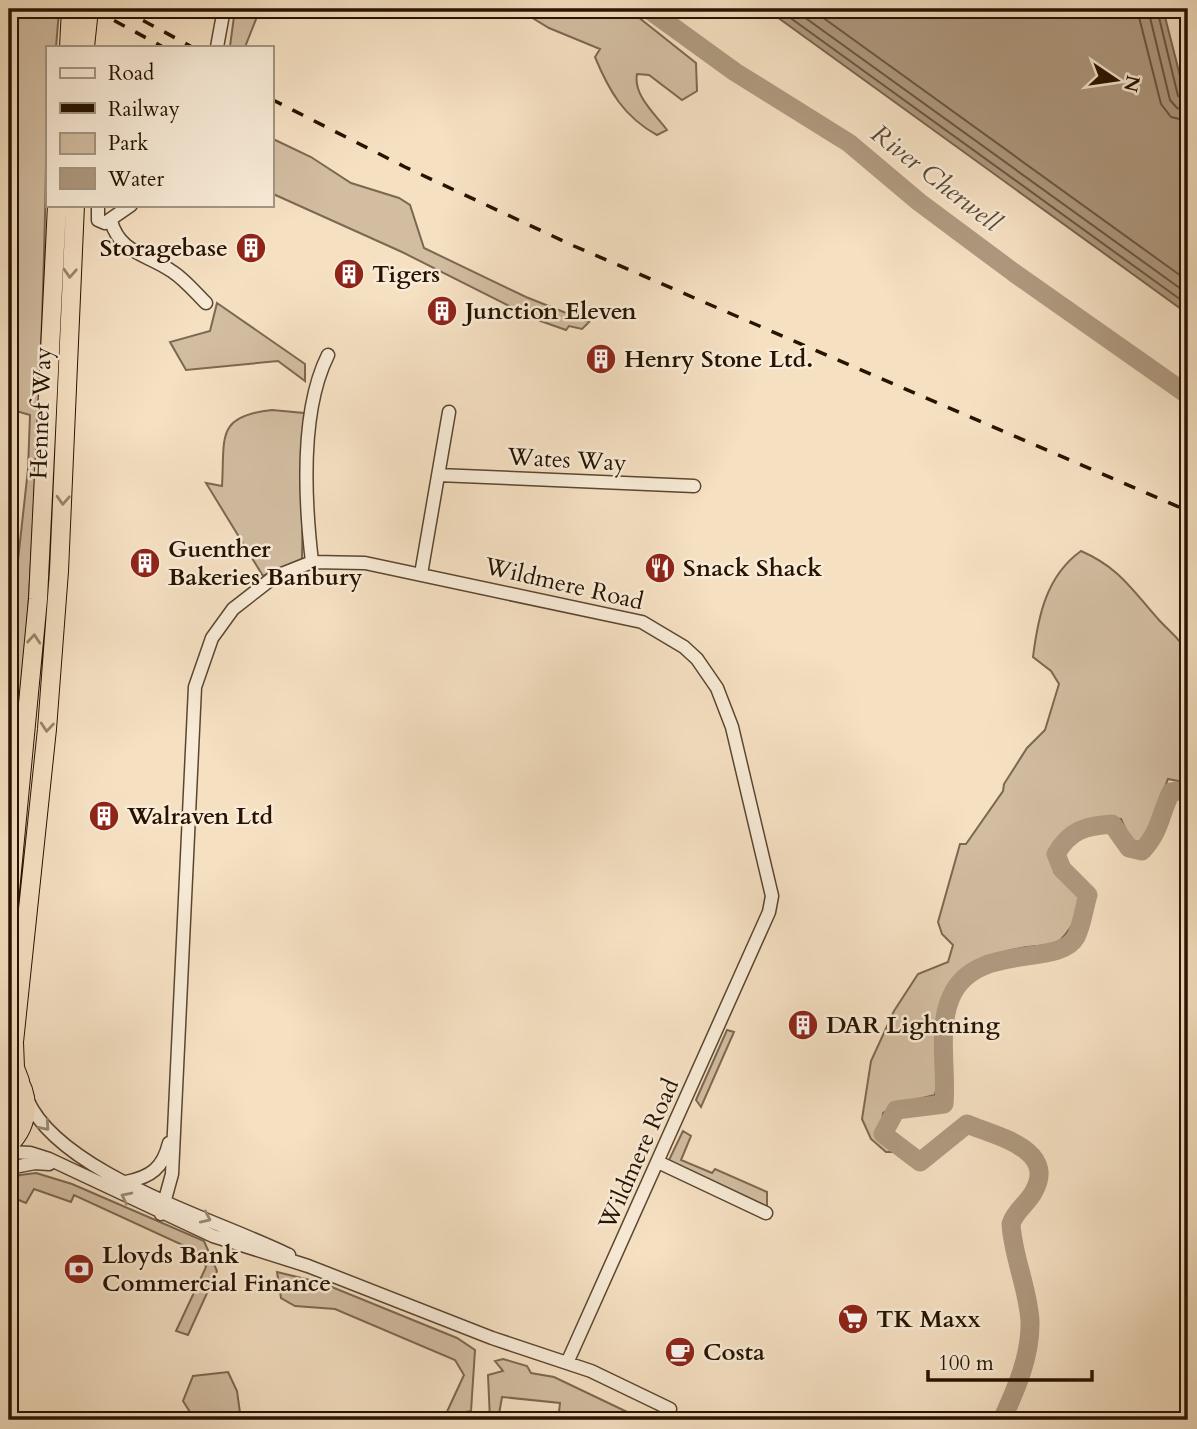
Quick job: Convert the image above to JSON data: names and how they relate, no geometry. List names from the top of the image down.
{
  "streets": {
    "highway": ["Hennef Way"],
    "street": ["Wates Way", "Wildmere Road"]
  },
  "water": ["River Cherwell"],
  "places": {
    "building": [
      "Storagebase",
      "Tigers",
      "Junction Eleven",
      "Henry Stone Ltd.",
      "Guenther Bakeries Banbury",
      "Walraven Ltd",
      "DAR Lightning"
    ],
    "restaurant": ["Snack Shack"],
    "bank": ["Lloyds Bank Commercial Finance"],
    "supermarket": ["TK Maxx"],
    "cafe": ["Costa"]
  },
  "legend": [
    "Road",
    "Railway",
    "Park",
    "Water"
  ],
  "scale_bar": "100 m",
  "north": "right"
}
